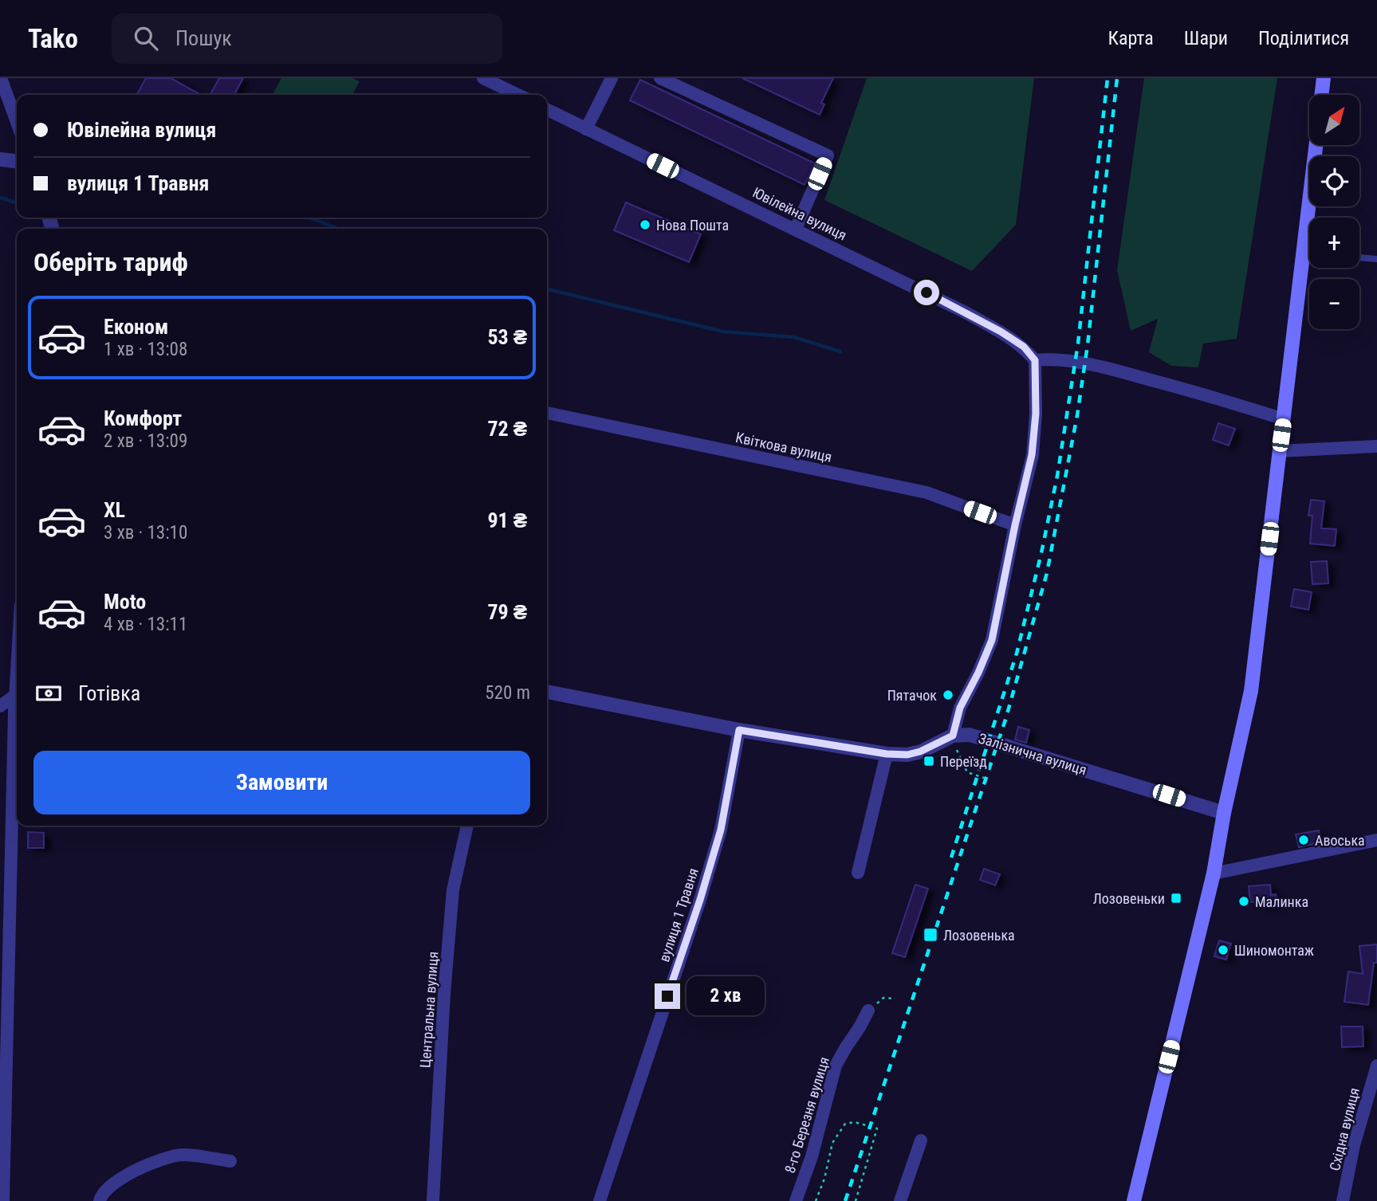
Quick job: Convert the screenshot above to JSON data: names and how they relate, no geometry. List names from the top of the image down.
{
  "streets": {
    "street": [
      "Ювілейна вулиця",
      "Квіткова вулиця",
      "Залізнична вулиця",
      "вулиця 1 Травня",
      "Центральна вулиця",
      "8-го Березня вулиця",
      "Східна вулиця"
    ]
  },
  "places": {
    "other": [
      "Нова Пошта",
      "Пятачок",
      "Авоська",
      "Малинка",
      "Шиномонтаж"
    ],
    "transit": ["Переїзд", "Лозовеньки", "Лозовенька"]
  },
  "north": "top right",
  "page": {
    "header": "Tako",
    "search": "Пошук",
    "nav": ["Карта", "Шари", "Поділитися"],
    "map_buttons": ["+", "−"],
    "banner": ["Ювілейна вулиця", "вулиця 1 Травня"],
    "heading": "Оберіть тариф",
    "list": [
      {
        "name": "Економ",
        "note": "1 хв · 13:08",
        "value": "53 ₴"
      },
      {
        "name": "Комфорт",
        "note": "2 хв · 13:09",
        "value": "72 ₴"
      },
      {
        "name": "XL",
        "note": "3 хв · 13:10",
        "value": "91 ₴"
      },
      {
        "name": "Moto",
        "note": "4 хв · 13:11",
        "value": "79 ₴"
      }
    ],
    "pay": ["Готівка", "520 m"],
    "buttons": "Замовити",
    "bubble": "2 хв"
  }
}
